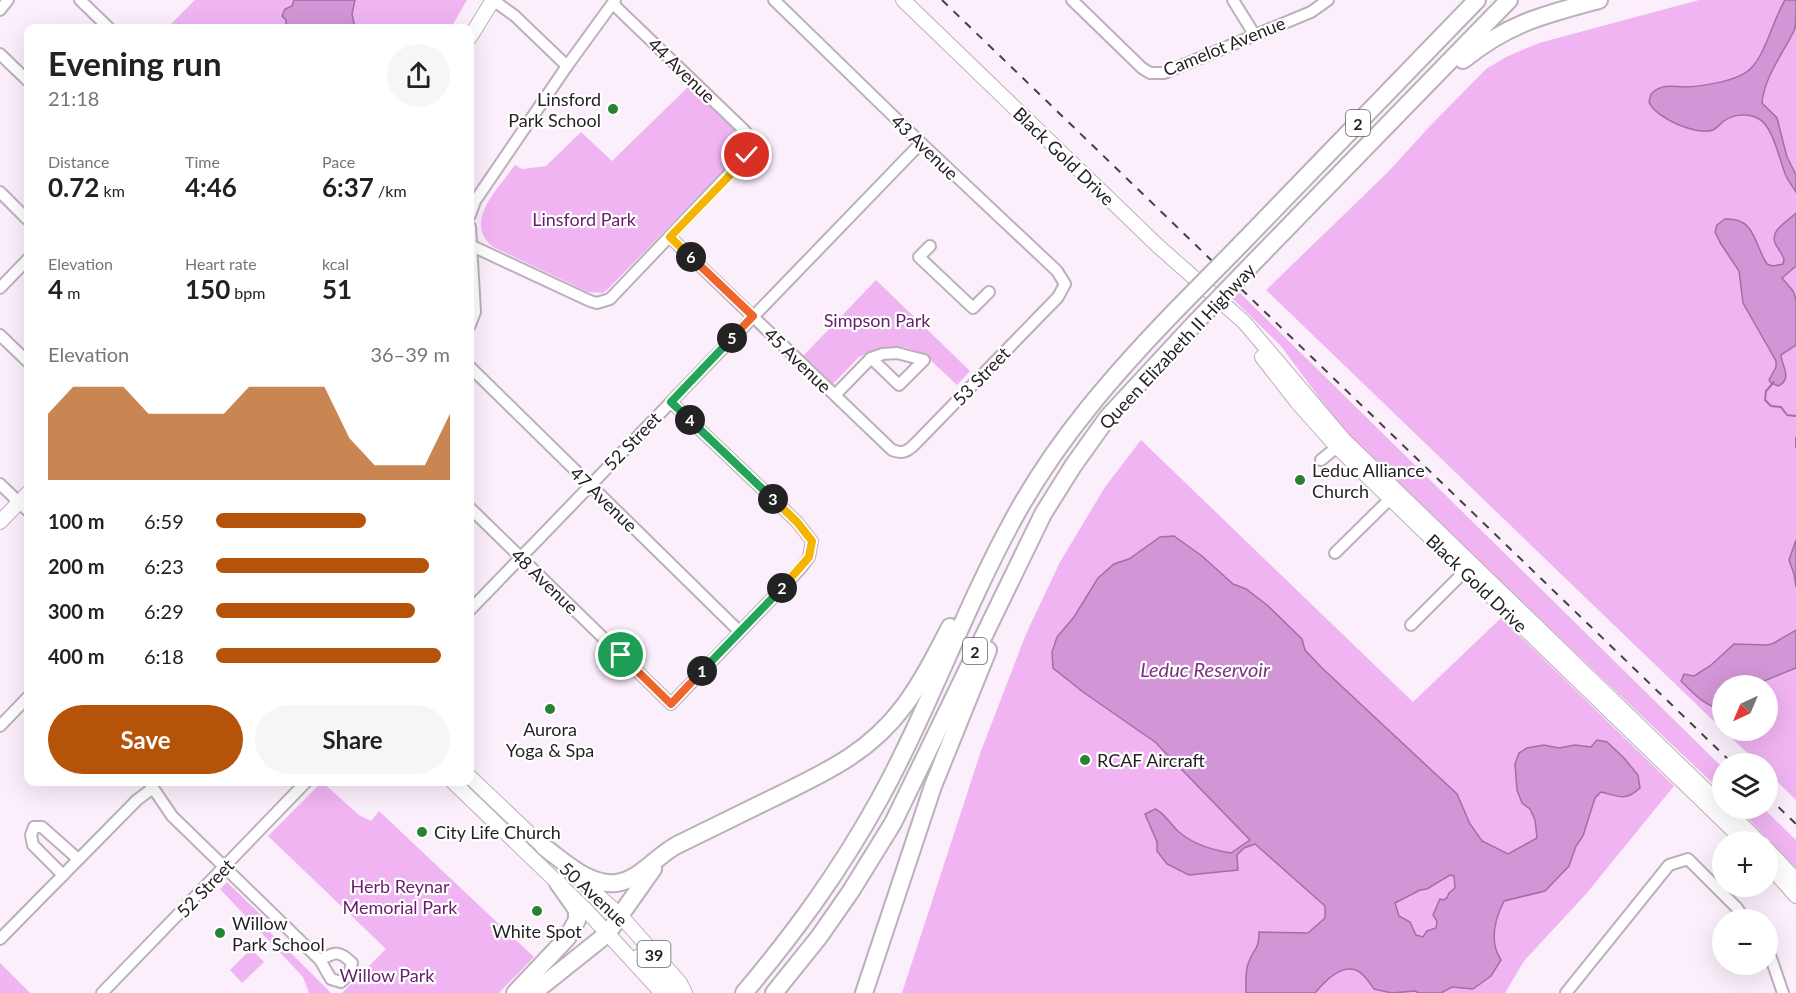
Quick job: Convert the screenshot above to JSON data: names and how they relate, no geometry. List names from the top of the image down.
{
  "streets": {
    "highway": ["2", "Queen Elizabeth II Highway"],
    "main road": ["Black Gold Drive", "50 Avenue", "39"],
    "street": [
      "Camelot Avenue",
      "44 Avenue",
      "43 Avenue",
      "45 Avenue",
      "53 Street",
      "52 Street",
      "47 Avenue",
      "48 Avenue"
    ]
  },
  "crossings": [
    ["44 Avenue", "45 Avenue"],
    ["43 Avenue", "53 Street"],
    ["43 Avenue", "52 Street"],
    ["45 Avenue", "53 Street"],
    ["45 Avenue", "52 Street"],
    ["52 Street", "47 Avenue"],
    ["52 Street", "48 Avenue"],
    ["47 Avenue", "48 Avenue"]
  ],
  "water": ["Leduc Reservoir"],
  "parks": [
    "Linsford Park",
    "Simpson Park",
    "Herb Reynar Memorial Park",
    "Willow Park"
  ],
  "places": [
    "Linsford Park School",
    "Leduc Alliance Church",
    "Aurora Yoga & Spa",
    "RCAF Aircraft",
    "City Life Church",
    "White Spot",
    "Willow Park School"
  ],
  "north": "bottom left",
  "page": {
    "heading": ["Evening run", "21:18"],
    "stats": [
      ["Distance", "0.72 km"],
      ["Time", "4:46"],
      ["Pace", "6:37 /km"],
      ["Elevation", "4 m"],
      ["Heart rate", "150 bpm"],
      ["kcal", "51"]
    ],
    "pins": [
      "6",
      "5",
      "4",
      "3",
      "2",
      "1"
    ],
    "chart": ["Elevation", "36–39 m"],
    "list": [
      {
        "name": "100 m",
        "note": "6:59"
      },
      {
        "name": "200 m",
        "note": "6:23"
      },
      {
        "name": "300 m",
        "note": "6:29"
      },
      {
        "name": "400 m",
        "note": "6:18"
      }
    ],
    "map_buttons": ["+", "−"],
    "buttons": ["Save", "Share"]
  }
}
